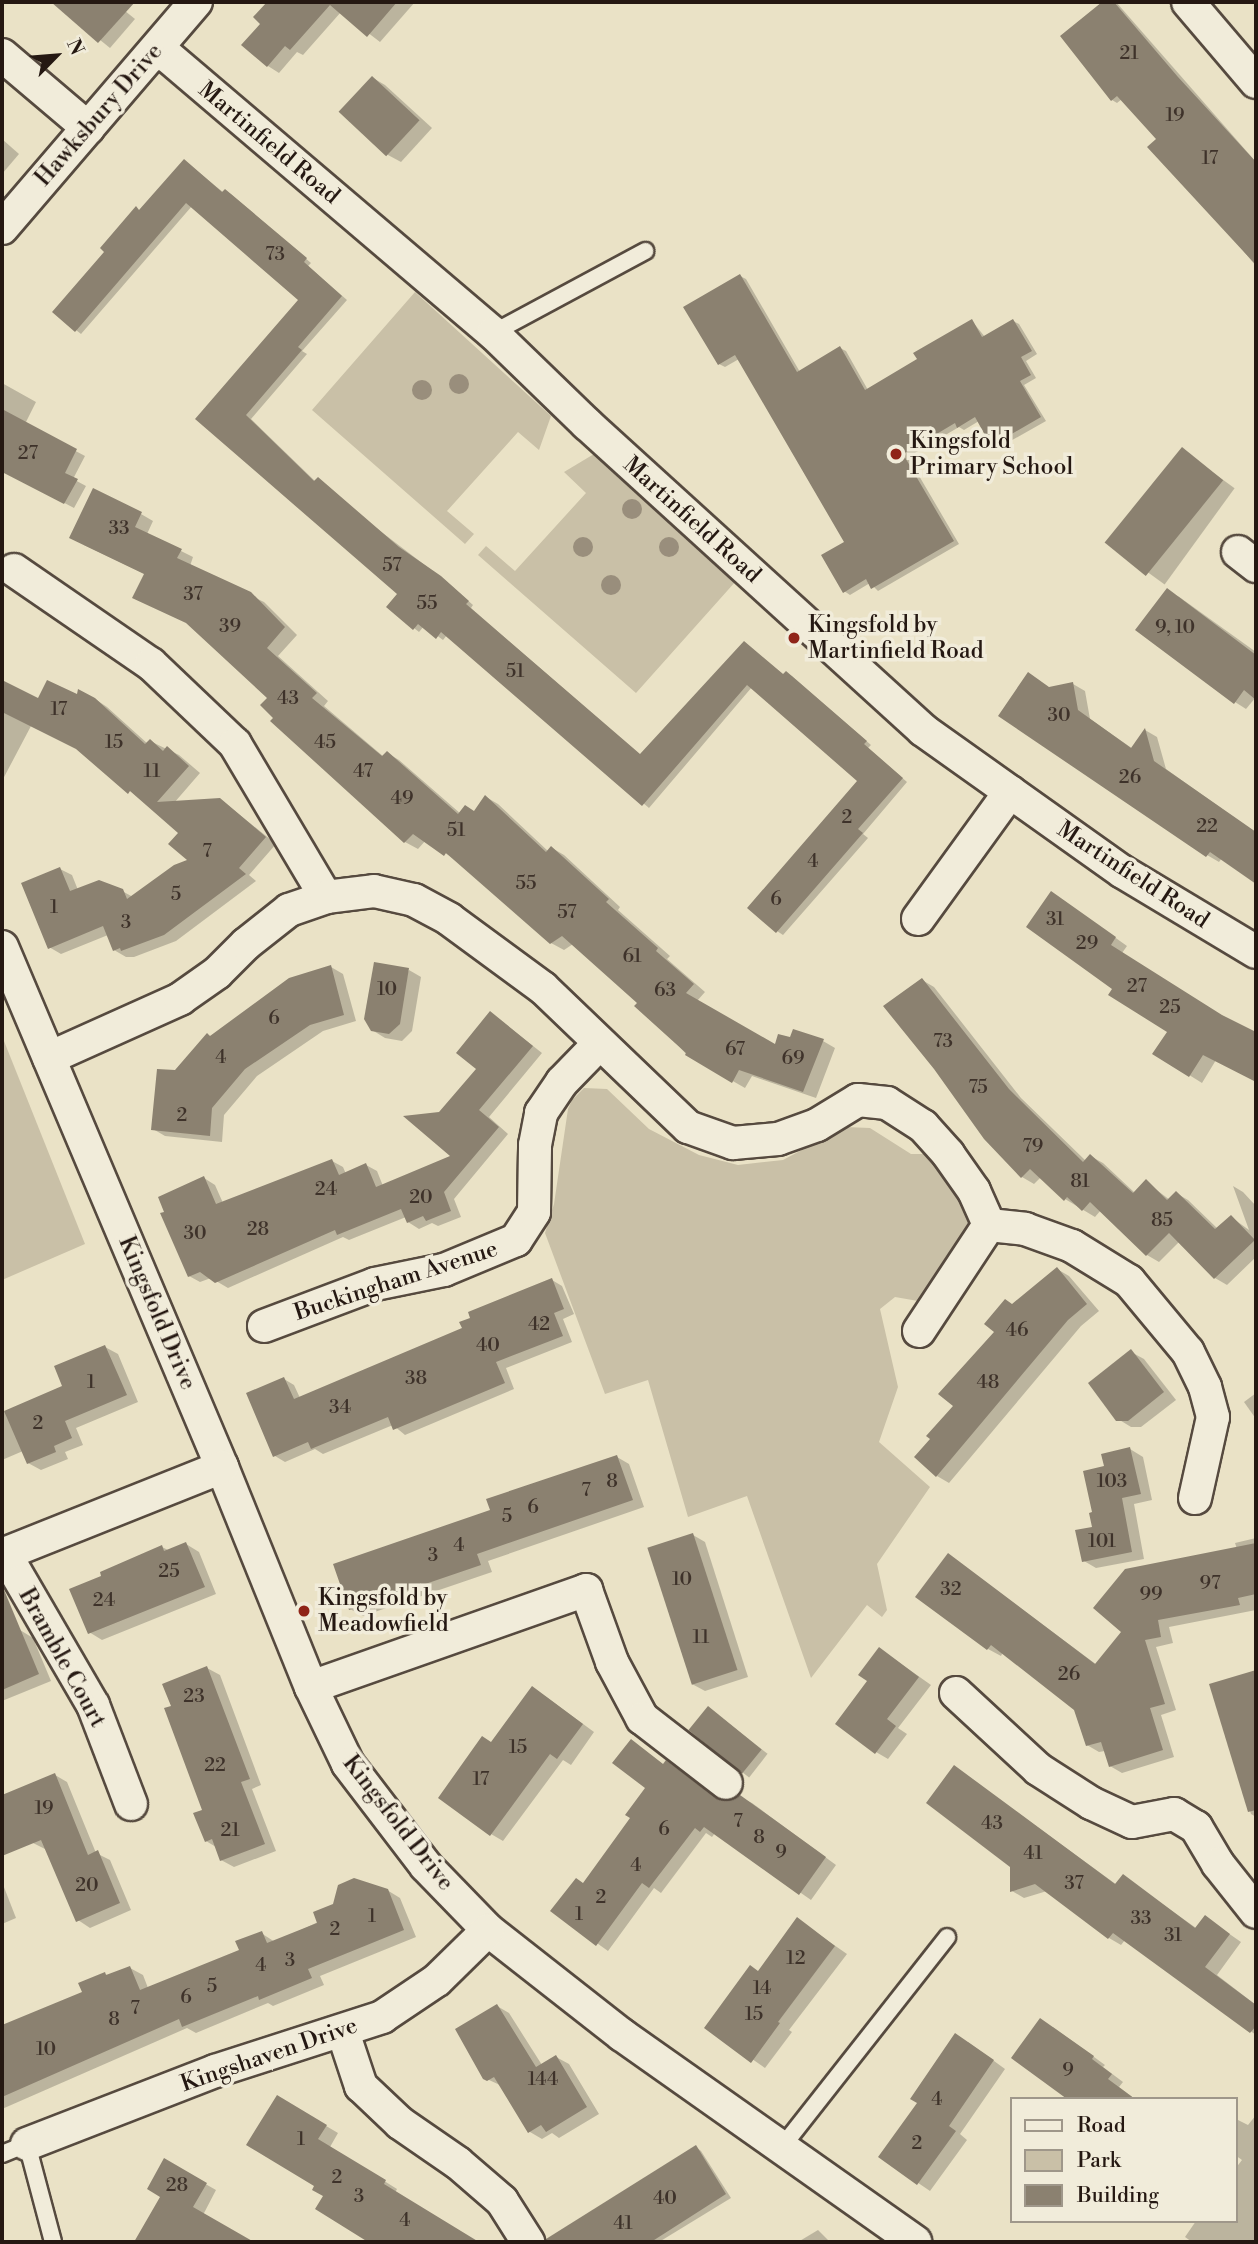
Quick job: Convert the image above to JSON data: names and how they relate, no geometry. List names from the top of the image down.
{
  "streets": {
    "street": [
      "Hawksbury Drive",
      "Martinfield Road",
      "Buckingham Avenue",
      "Kingsfold Drive",
      "Bramble Court",
      "Kingshaven Drive"
    ]
  },
  "crossings": [
    ["Hawksbury Drive", "Martinfield Road"],
    ["Kingsfold Drive", "Bramble Court"],
    ["Kingsfold Drive", "Kingshaven Drive"]
  ],
  "places": ["Kingsfold Primary School", "Kingsfold by Martinfield Road", "Kingsfold by Meadowfield"],
  "house_numbers": [
    "21",
    "19",
    "17",
    "73",
    "27",
    "33",
    "57",
    "37",
    "55",
    "39",
    "9, 10",
    "51",
    "43",
    "17",
    "30",
    "15",
    "45",
    "11",
    "47",
    "26",
    "49",
    "2",
    "22",
    "51",
    "7",
    "4",
    "55",
    "5",
    "6",
    "1",
    "57",
    "31",
    "3",
    "29",
    "61",
    "27",
    "10",
    "63",
    "25",
    "6",
    "73",
    "67",
    "4",
    "69",
    "75",
    "2",
    "79",
    "81",
    "24",
    "20",
    "85",
    "28",
    "30",
    "42",
    "46",
    "40",
    "38",
    "1",
    "48",
    "34",
    "2",
    "8",
    "103",
    "7",
    "6",
    "5",
    "101",
    "4",
    "3",
    "25",
    "10",
    "97",
    "32",
    "99",
    "24",
    "11",
    "26",
    "23",
    "15",
    "22",
    "17",
    "19",
    "7",
    "43",
    "6",
    "21",
    "8",
    "9",
    "41",
    "4",
    "37",
    "20",
    "2",
    "1",
    "1",
    "33",
    "2",
    "31",
    "12",
    "3",
    "4",
    "5",
    "14",
    "6",
    "7",
    "15",
    "8",
    "10",
    "9",
    "144",
    "4",
    "1",
    "2",
    "2",
    "28",
    "3",
    "40",
    "4",
    "41"
  ],
  "legend": ["Road", "Park", "Building"],
  "north": "top right"
}
